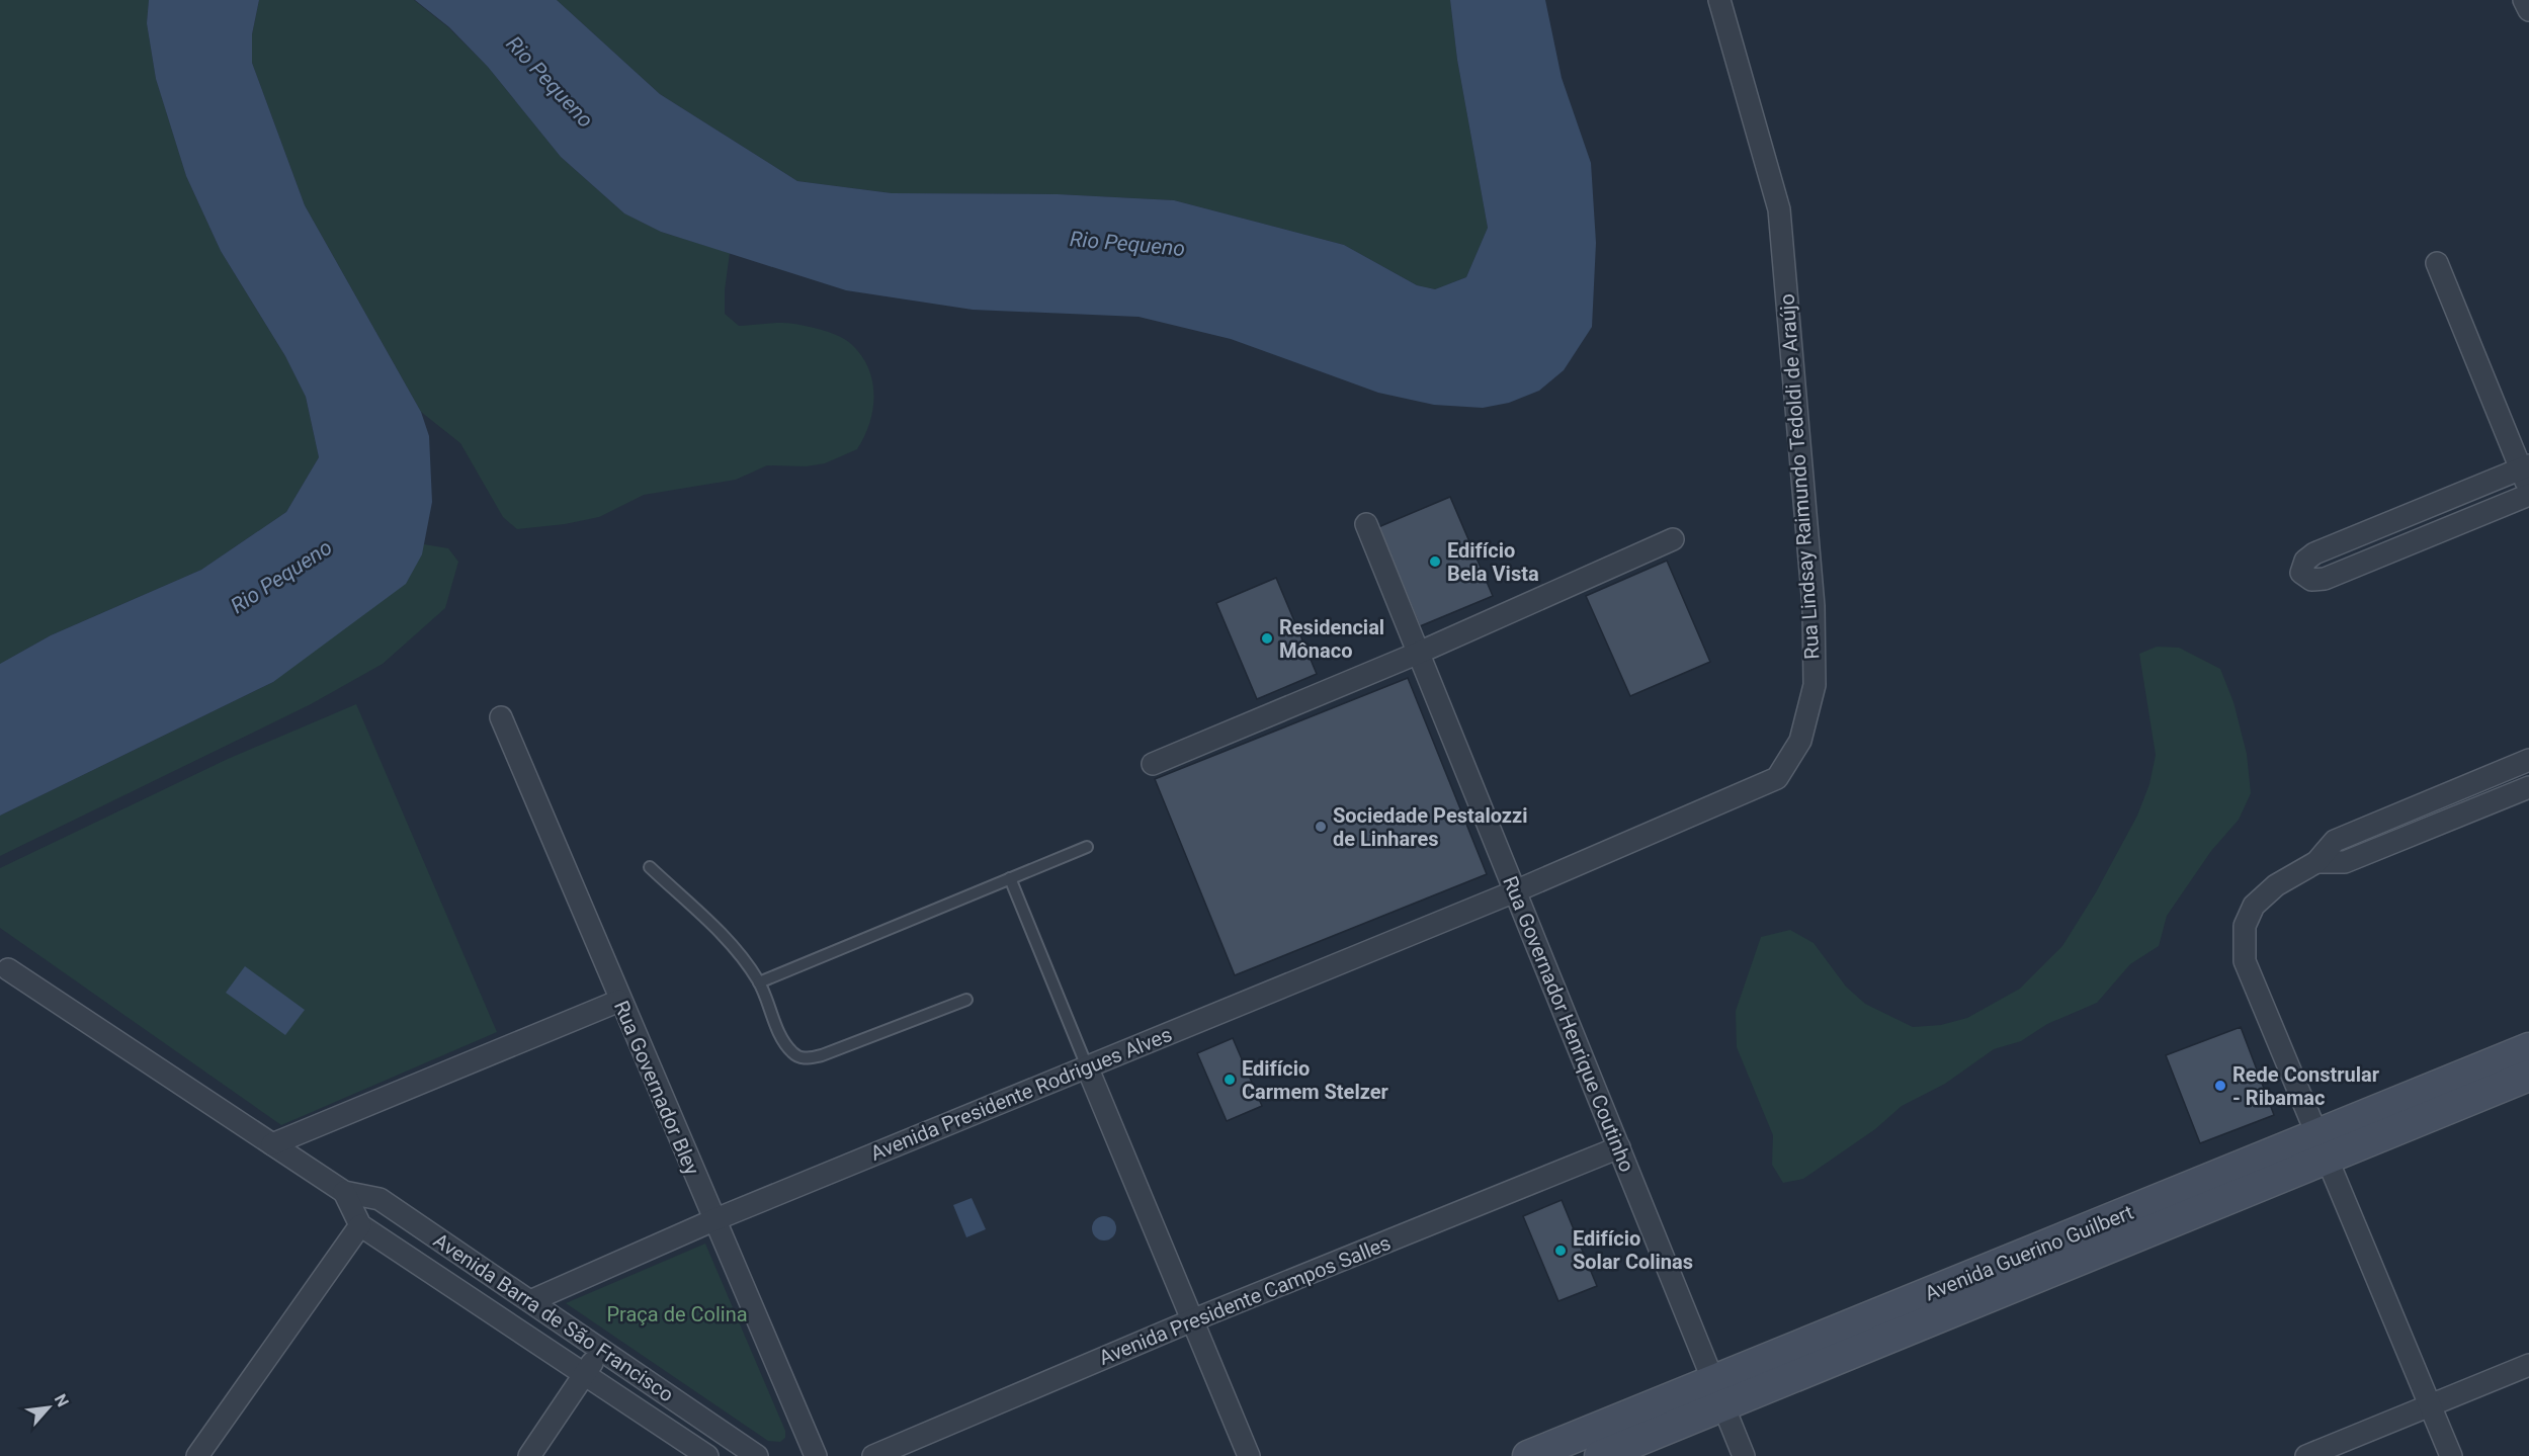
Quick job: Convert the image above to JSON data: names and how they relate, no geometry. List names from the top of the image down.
{
  "streets": {
    "main road": ["Avenida Guerino Guilbert"],
    "street": [
      "Rua Lindsay Raimundo Tedoldi de Araújo",
      "Rua Governador Henrique Coutinho",
      "Rua Governador Bley",
      "Avenida Presidente Rodrigues Alves",
      "Avenida Presidente Campos Salles",
      "Avenida Barra de São Francisco"
    ]
  },
  "crossings": [
    ["Rua Lindsay Raimundo Tedoldi de Araújo", "Rua Governador Henrique Coutinho"],
    ["Rua Lindsay Raimundo Tedoldi de Araújo", "Avenida Presidente Rodrigues Alves"],
    ["Rua Governador Henrique Coutinho", "Avenida Presidente Rodrigues Alves"],
    ["Rua Governador Henrique Coutinho", "Avenida Guerino Guilbert"],
    ["Rua Governador Henrique Coutinho", "Avenida Presidente Campos Salles"],
    ["Rua Governador Bley", "Avenida Presidente Rodrigues Alves"],
    ["Avenida Presidente Rodrigues Alves", "Avenida Barra de São Francisco"]
  ],
  "water": ["Rio Pequeno"],
  "parks": ["Praça de Colina"],
  "places": [
    "Edifício Bela Vista",
    "Residencial Mônaco",
    "Sociedade Pestalozzi de Linhares",
    "Edifício Carmem Stelzer",
    "Rede Constrular - Ribamac",
    "Edifício Solar Colinas"
  ],
  "north": "top right"
}
